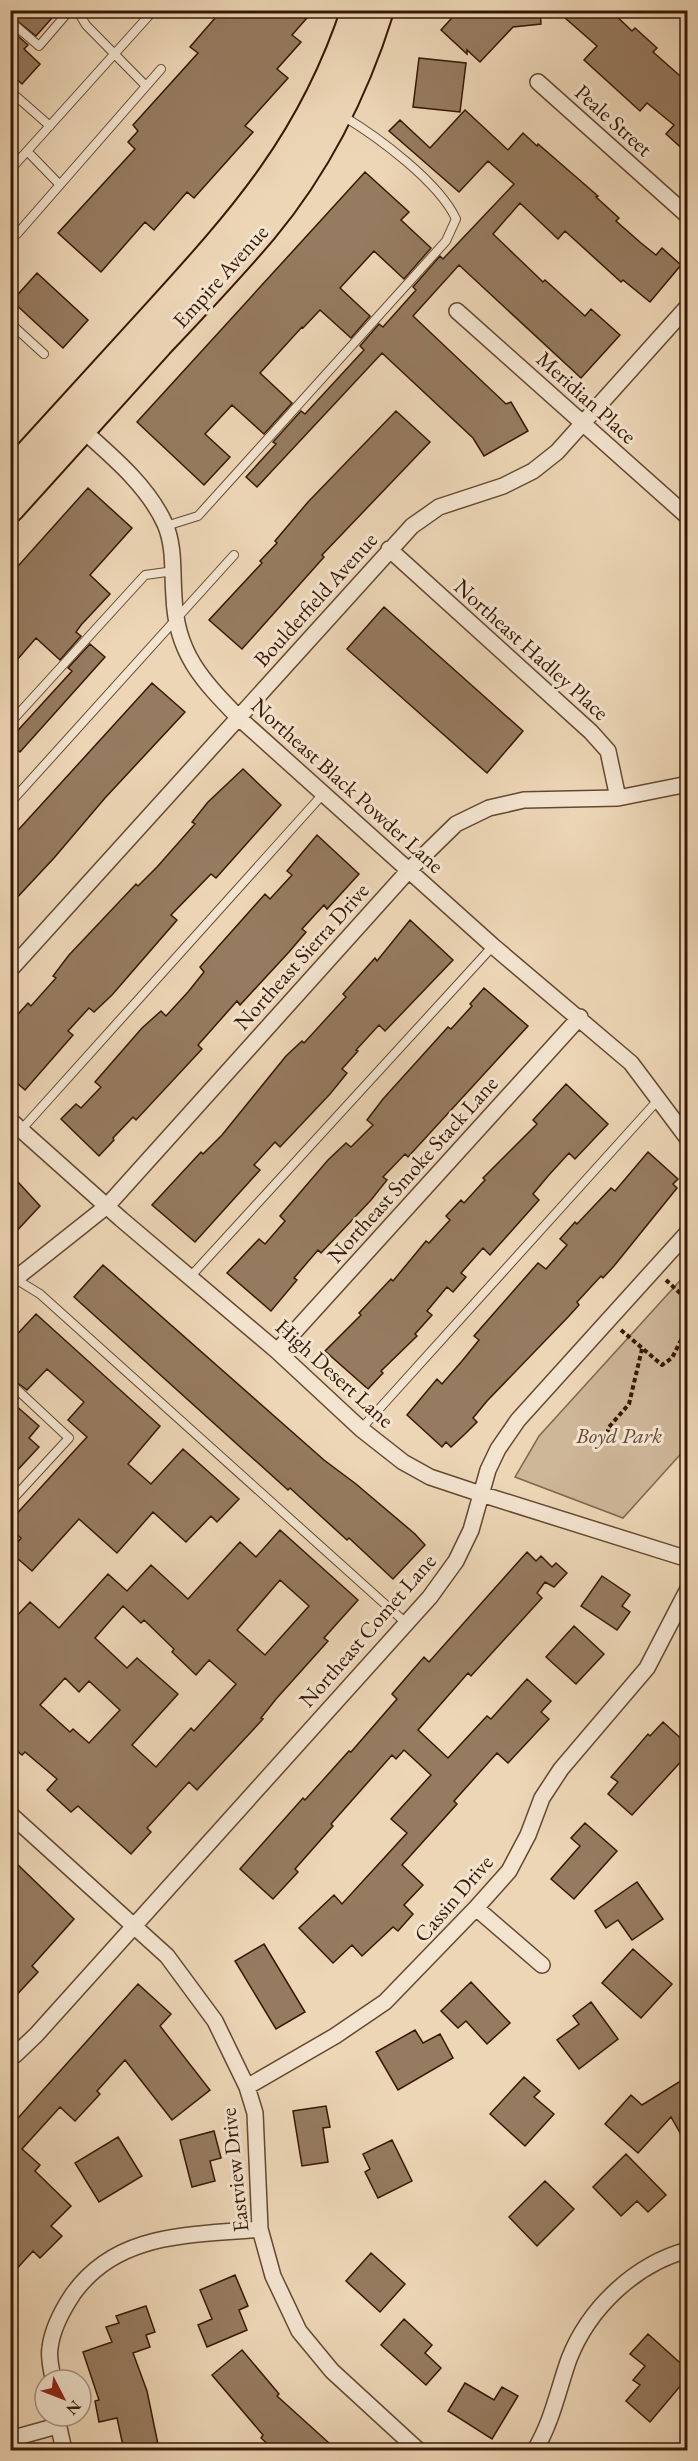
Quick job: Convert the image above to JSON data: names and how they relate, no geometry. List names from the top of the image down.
{
  "streets": {
    "highway": ["Empire Avenue"],
    "street": [
      "Peale Street",
      "Meridian Place",
      "Boulderfield Avenue",
      "Northeast Hadley Place",
      "Northeast Black Powder Lane",
      "Northeast Sierra Drive",
      "Northeast Smoke Stack Lane",
      "High Desert Lane",
      "Northeast Comet Lane",
      "Cassin Drive",
      "Eastview Drive"
    ]
  },
  "crossings": [
    ["Empire Avenue", "Northeast Black Powder Lane"],
    ["Meridian Place", "Boulderfield Avenue"],
    ["Boulderfield Avenue", "Northeast Hadley Place"],
    ["Boulderfield Avenue", "Northeast Black Powder Lane"],
    ["Northeast Hadley Place", "Northeast Sierra Drive"],
    ["Northeast Black Powder Lane", "Northeast Sierra Drive"],
    ["Northeast Black Powder Lane", "Northeast Smoke Stack Lane"],
    ["Northeast Sierra Drive", "High Desert Lane"],
    ["Northeast Smoke Stack Lane", "High Desert Lane"],
    ["High Desert Lane", "Northeast Comet Lane"],
    ["Northeast Comet Lane", "Eastview Drive"],
    ["Cassin Drive", "Eastview Drive"]
  ],
  "parks": ["Boyd Park"],
  "north": "bottom right"
}
